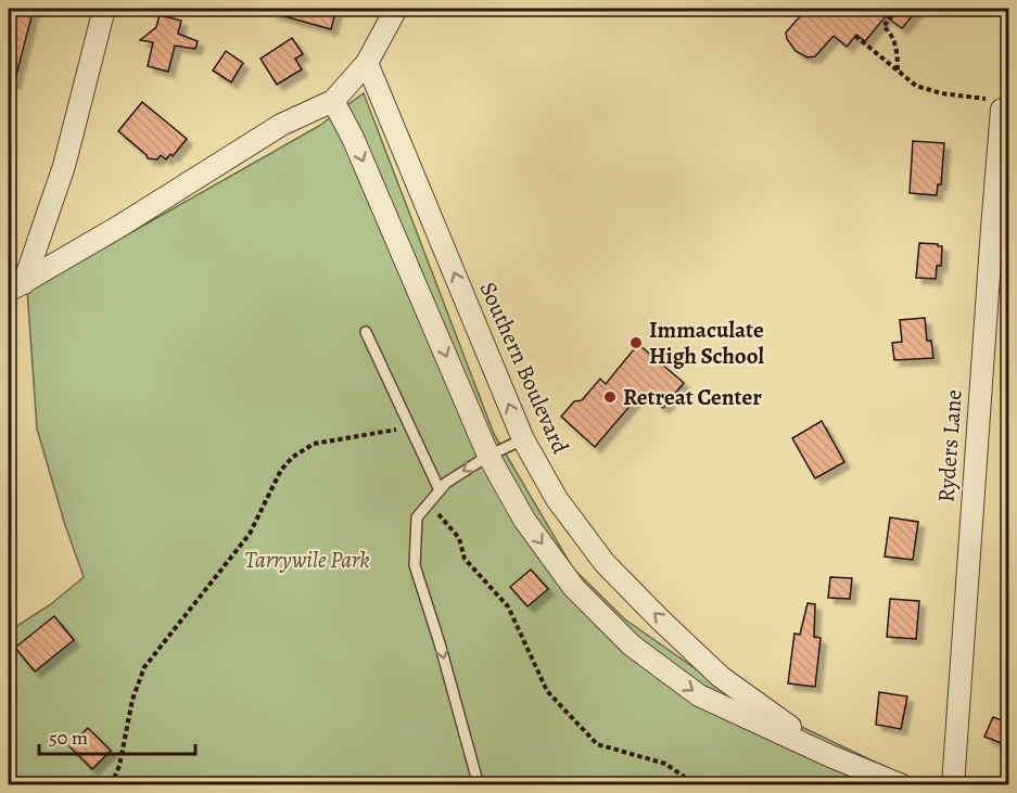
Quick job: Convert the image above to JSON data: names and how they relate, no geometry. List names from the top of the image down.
{
  "streets": {
    "street": ["Southern Boulevard", "Ryders Lane"]
  },
  "parks": ["Tarrywile Park"],
  "places": ["Immaculate High School", "Retreat Center"],
  "scale_bar": "50 m"
}
